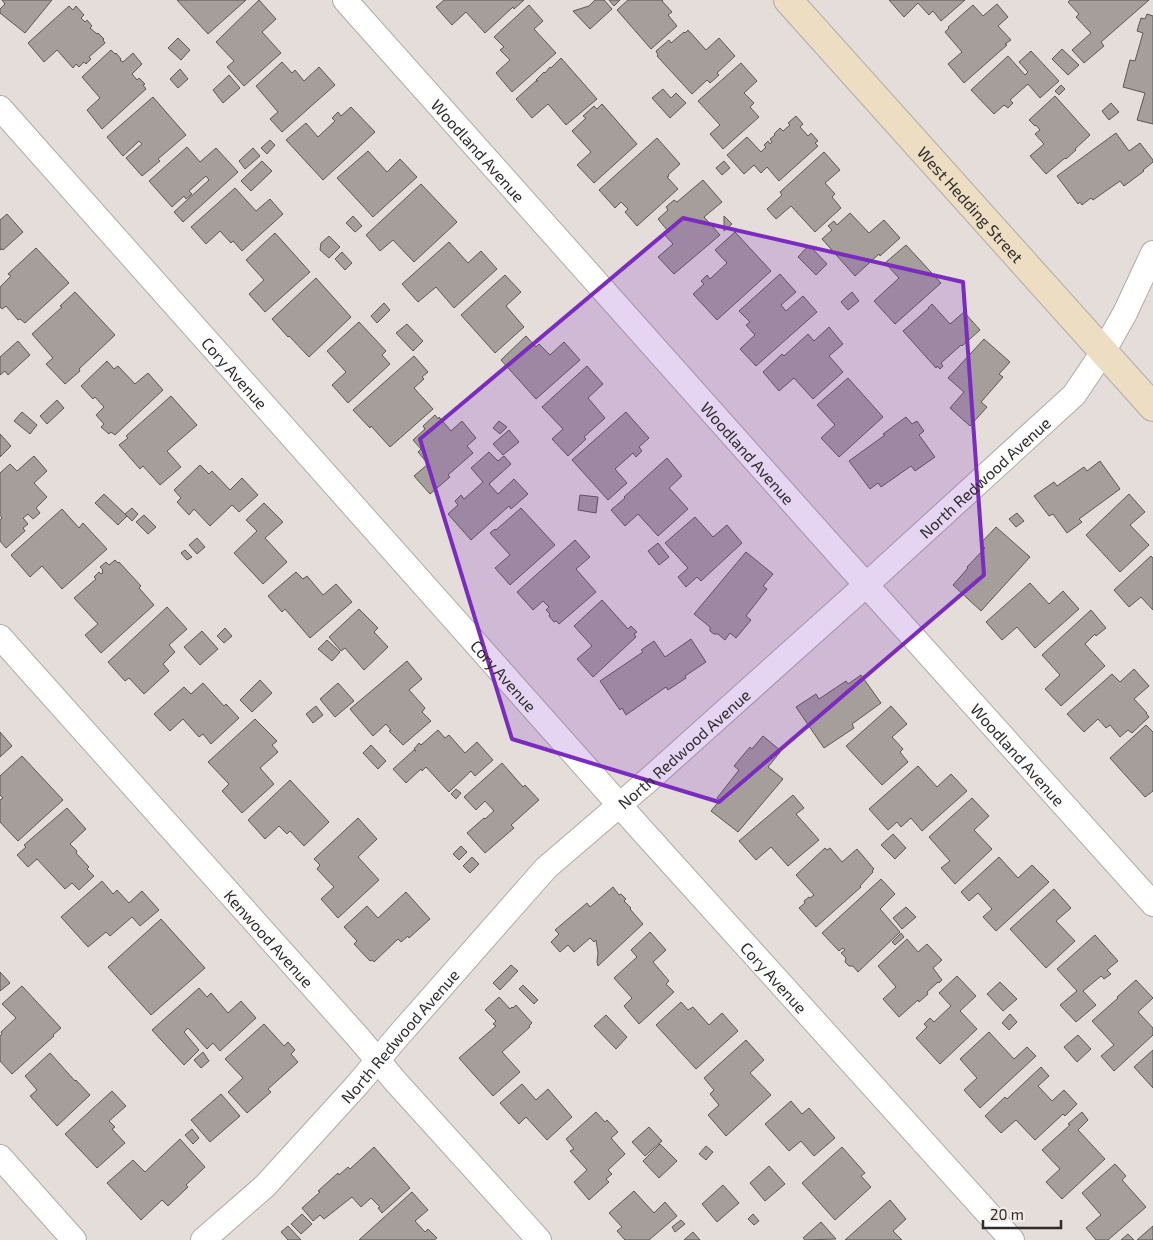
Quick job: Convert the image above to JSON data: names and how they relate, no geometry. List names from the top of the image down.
{
  "streets": {
    "main road": ["West Hedding Street"],
    "street": [
      "Woodland Avenue",
      "Cory Avenue",
      "North Redwood Avenue",
      "Kenwood Avenue"
    ]
  },
  "crossings": [
    ["Woodland Avenue", "North Redwood Avenue"],
    ["West Hedding Street", "North Redwood Avenue"],
    ["Cory Avenue", "North Redwood Avenue"],
    ["North Redwood Avenue", "Kenwood Avenue"]
  ],
  "scale_bar": "20 m"
}
